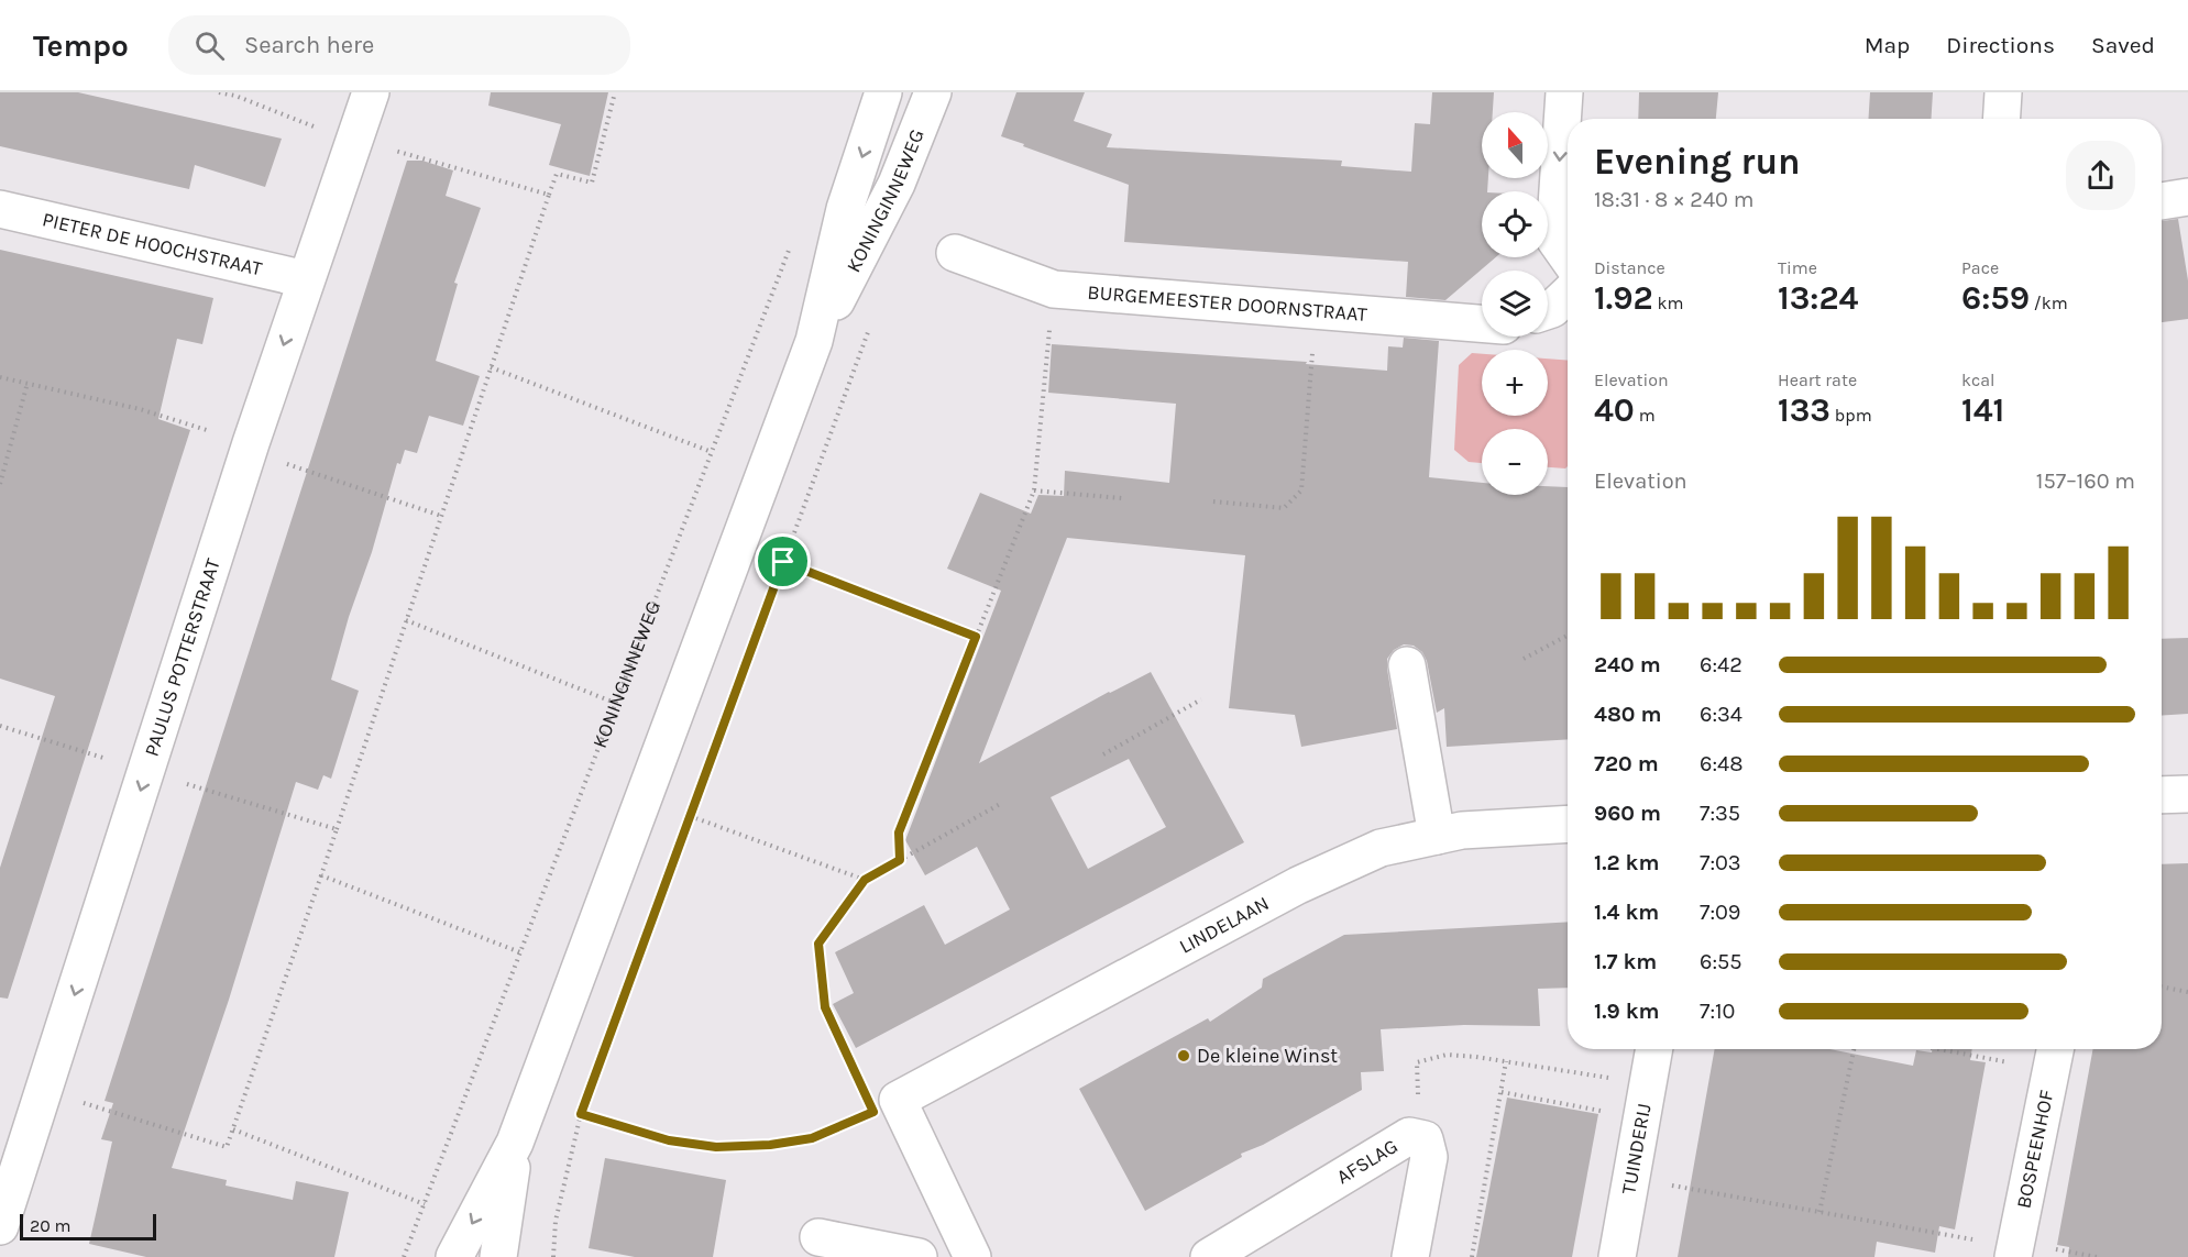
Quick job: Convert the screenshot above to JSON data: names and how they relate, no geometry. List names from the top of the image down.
{
  "streets": {
    "street": [
      "KONINGINNEWEG",
      "PIETER DE HOOCHSTRAAT",
      "BURGEMEESTER DOORNSTRAAT",
      "PAULUS POTTERSTRAAT",
      "LINDELAAN",
      "TUINDERIJ",
      "BOSPEENHOF",
      "AFSLAG"
    ]
  },
  "crossings": [
    ["PIETER DE HOOCHSTRAAT", "PAULUS POTTERSTRAAT"]
  ],
  "one_way": ["PAULUS POTTERSTRAAT"],
  "places": ["De kleine Winst"],
  "scale_bar": "20 m",
  "north": "top",
  "page": {
    "header": "Tempo",
    "search": "Search here",
    "nav": ["Map", "Directions", "Saved"],
    "map_buttons": ["+", "−"],
    "heading": ["Evening run", "18:31 · 8 × 240 m"],
    "stats": [
      ["Distance", "1.92 km"],
      ["Time", "13:24"],
      ["Pace", "6:59 /km"],
      ["Elevation", "40 m"],
      ["Heart rate", "133 bpm"],
      ["kcal", "141"]
    ],
    "chart": ["Elevation", "157–160 m"],
    "list": [
      {
        "name": "240 m",
        "note": "6:42"
      },
      {
        "name": "480 m",
        "note": "6:34"
      },
      {
        "name": "720 m",
        "note": "6:48"
      },
      {
        "name": "960 m",
        "note": "7:35"
      },
      {
        "name": "1.2 km",
        "note": "7:03"
      },
      {
        "name": "1.4 km",
        "note": "7:09"
      },
      {
        "name": "1.7 km",
        "note": "6:55"
      },
      {
        "name": "1.9 km",
        "note": "7:10"
      }
    ],
    "scale": "20 m"
  }
}
